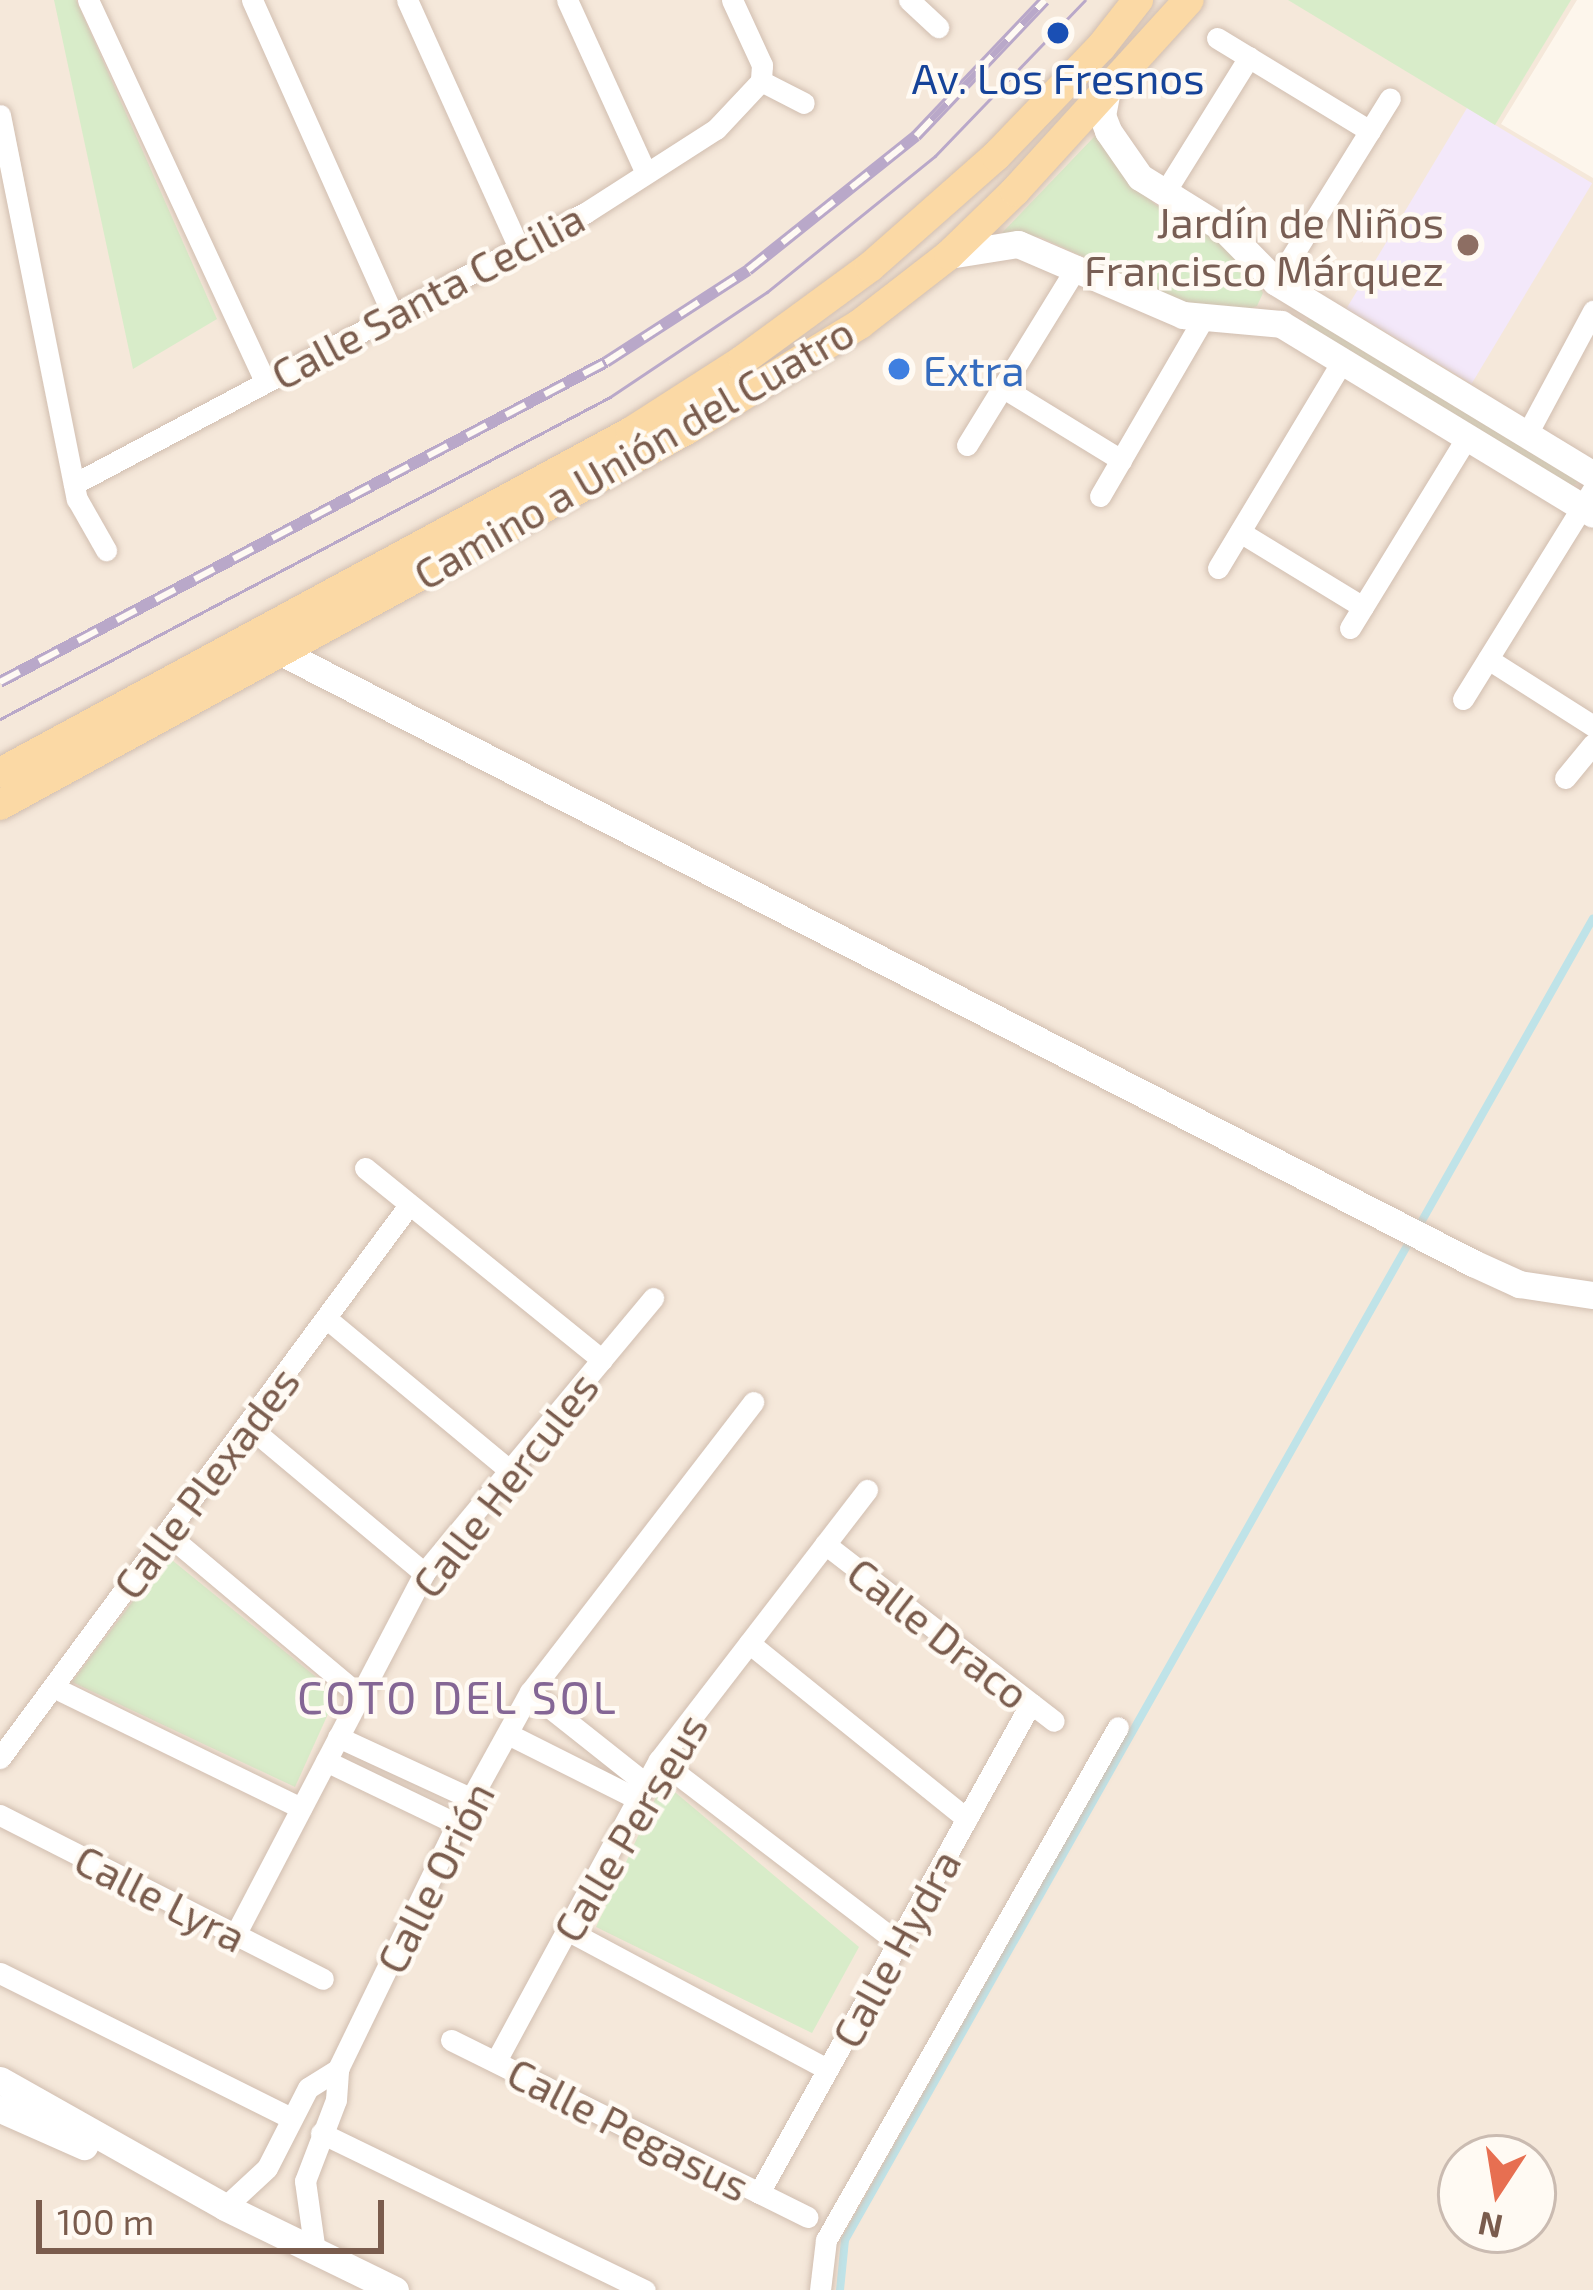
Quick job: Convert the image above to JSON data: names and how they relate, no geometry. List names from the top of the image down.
{
  "streets": {
    "main road": ["Camino a Unión del Cuatro"],
    "street": [
      "Calle Santa Cecilia",
      "Calle Plexades",
      "Calle Hercules",
      "Calle Draco",
      "Calle Perseus",
      "Calle Orión",
      "Calle Lyra",
      "Calle Hydra",
      "Calle Pegasus"
    ]
  },
  "crossings": [
    ["Calle Hercules", "Calle Lyra"],
    ["Calle Draco", "Calle Perseus"],
    ["Calle Draco", "Calle Hydra"],
    ["Calle Perseus", "Calle Pegasus"],
    ["Calle Hydra", "Calle Pegasus"]
  ],
  "districts": ["COTO DEL SOL"],
  "places": ["Av. Los Fresnos", "Jardín de Niños Francisco Márquez", "Extra"],
  "scale_bar": "100 m",
  "north": "bottom"
}
